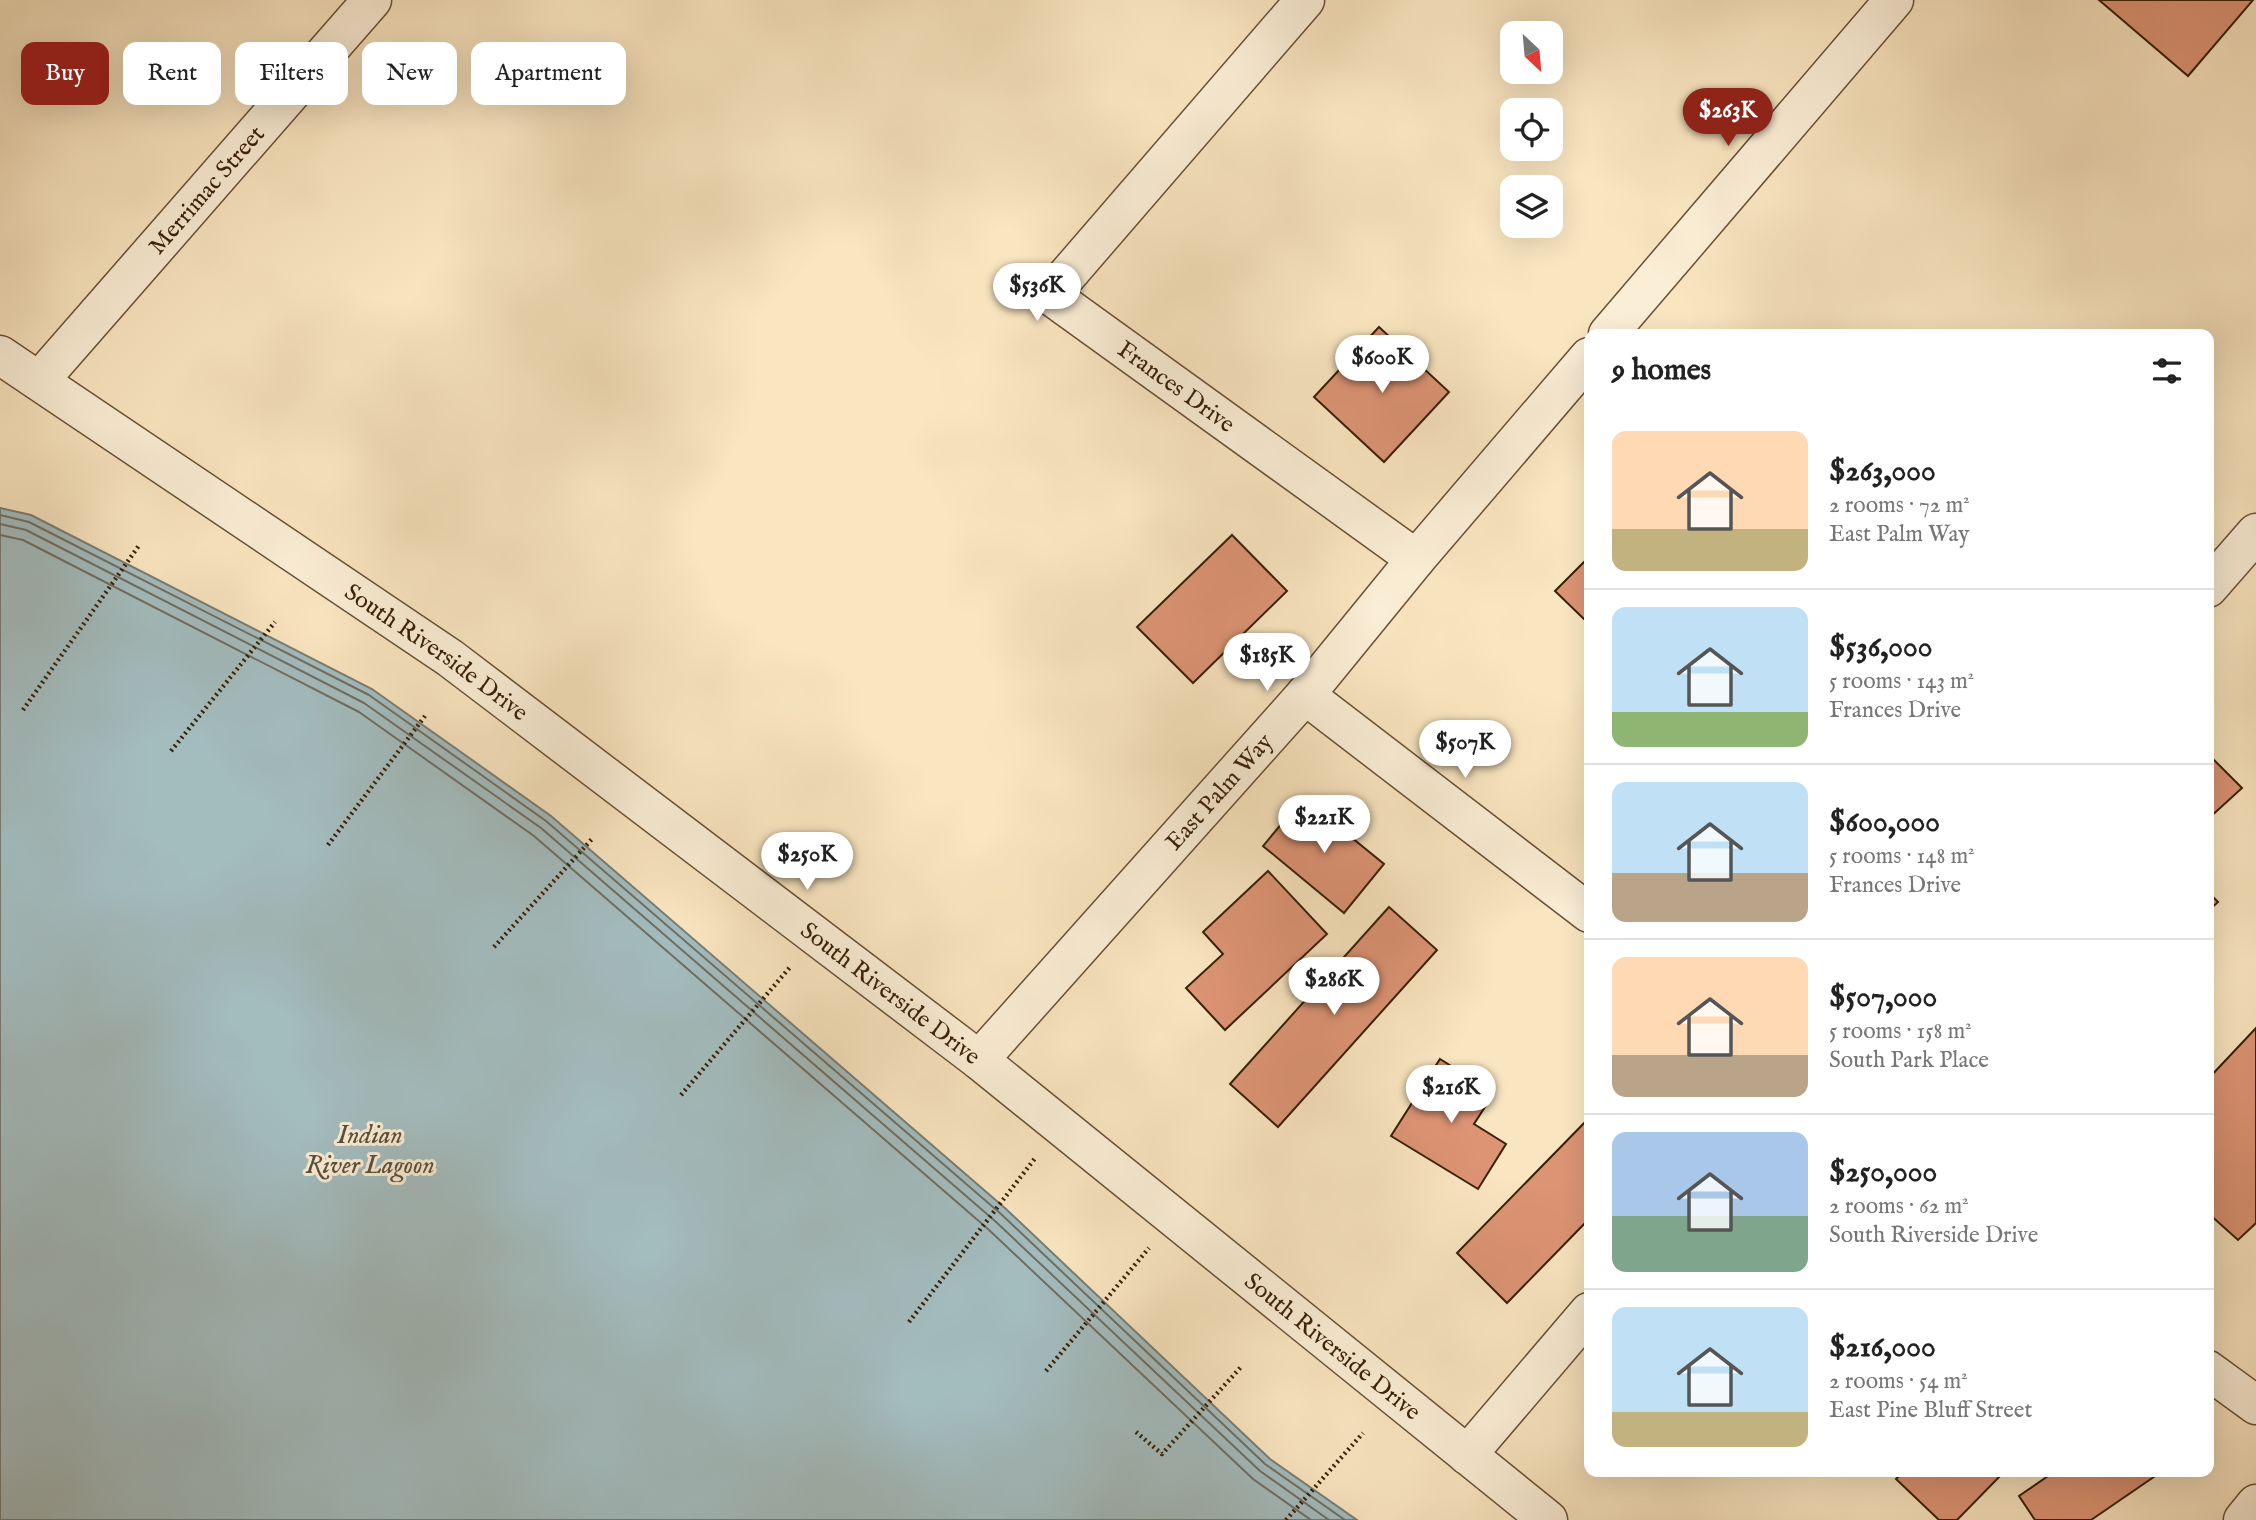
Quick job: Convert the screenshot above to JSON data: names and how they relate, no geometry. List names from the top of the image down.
{
  "streets": {
    "street": [
      "Merrimac Street",
      "Frances Drive",
      "South Riverside Drive",
      "East Palm Way"
    ]
  },
  "crossings": [
    ["Merrimac Street", "South Riverside Drive"],
    ["Frances Drive", "East Palm Way"],
    ["South Riverside Drive", "East Palm Way"]
  ],
  "water": ["Indian River Lagoon"],
  "north": "bottom right",
  "page": {
    "chip": [
      "Buy",
      "Rent",
      "Filters",
      "New",
      "Apartment"
    ],
    "price": [
      "$263K",
      "$536K",
      "$600K",
      "$185K",
      "$507K",
      "$221K",
      "$250K",
      "$286K",
      "$216K"
    ],
    "heading": "9 homes",
    "list": [
      {
        "name": "$263,000",
        "note": "2 rooms · 72 m² · East Palm Way"
      },
      {
        "name": "$536,000",
        "note": "5 rooms · 143 m² · Frances Drive"
      },
      {
        "name": "$600,000",
        "note": "5 rooms · 148 m² · Frances Drive"
      },
      {
        "name": "$507,000",
        "note": "5 rooms · 158 m² · South Park Place"
      },
      {
        "name": "$250,000",
        "note": "2 rooms · 62 m² · South Riverside Drive"
      },
      {
        "name": "$216,000",
        "note": "2 rooms · 54 m² · East Pine Bluff Street"
      }
    ]
  }
}
